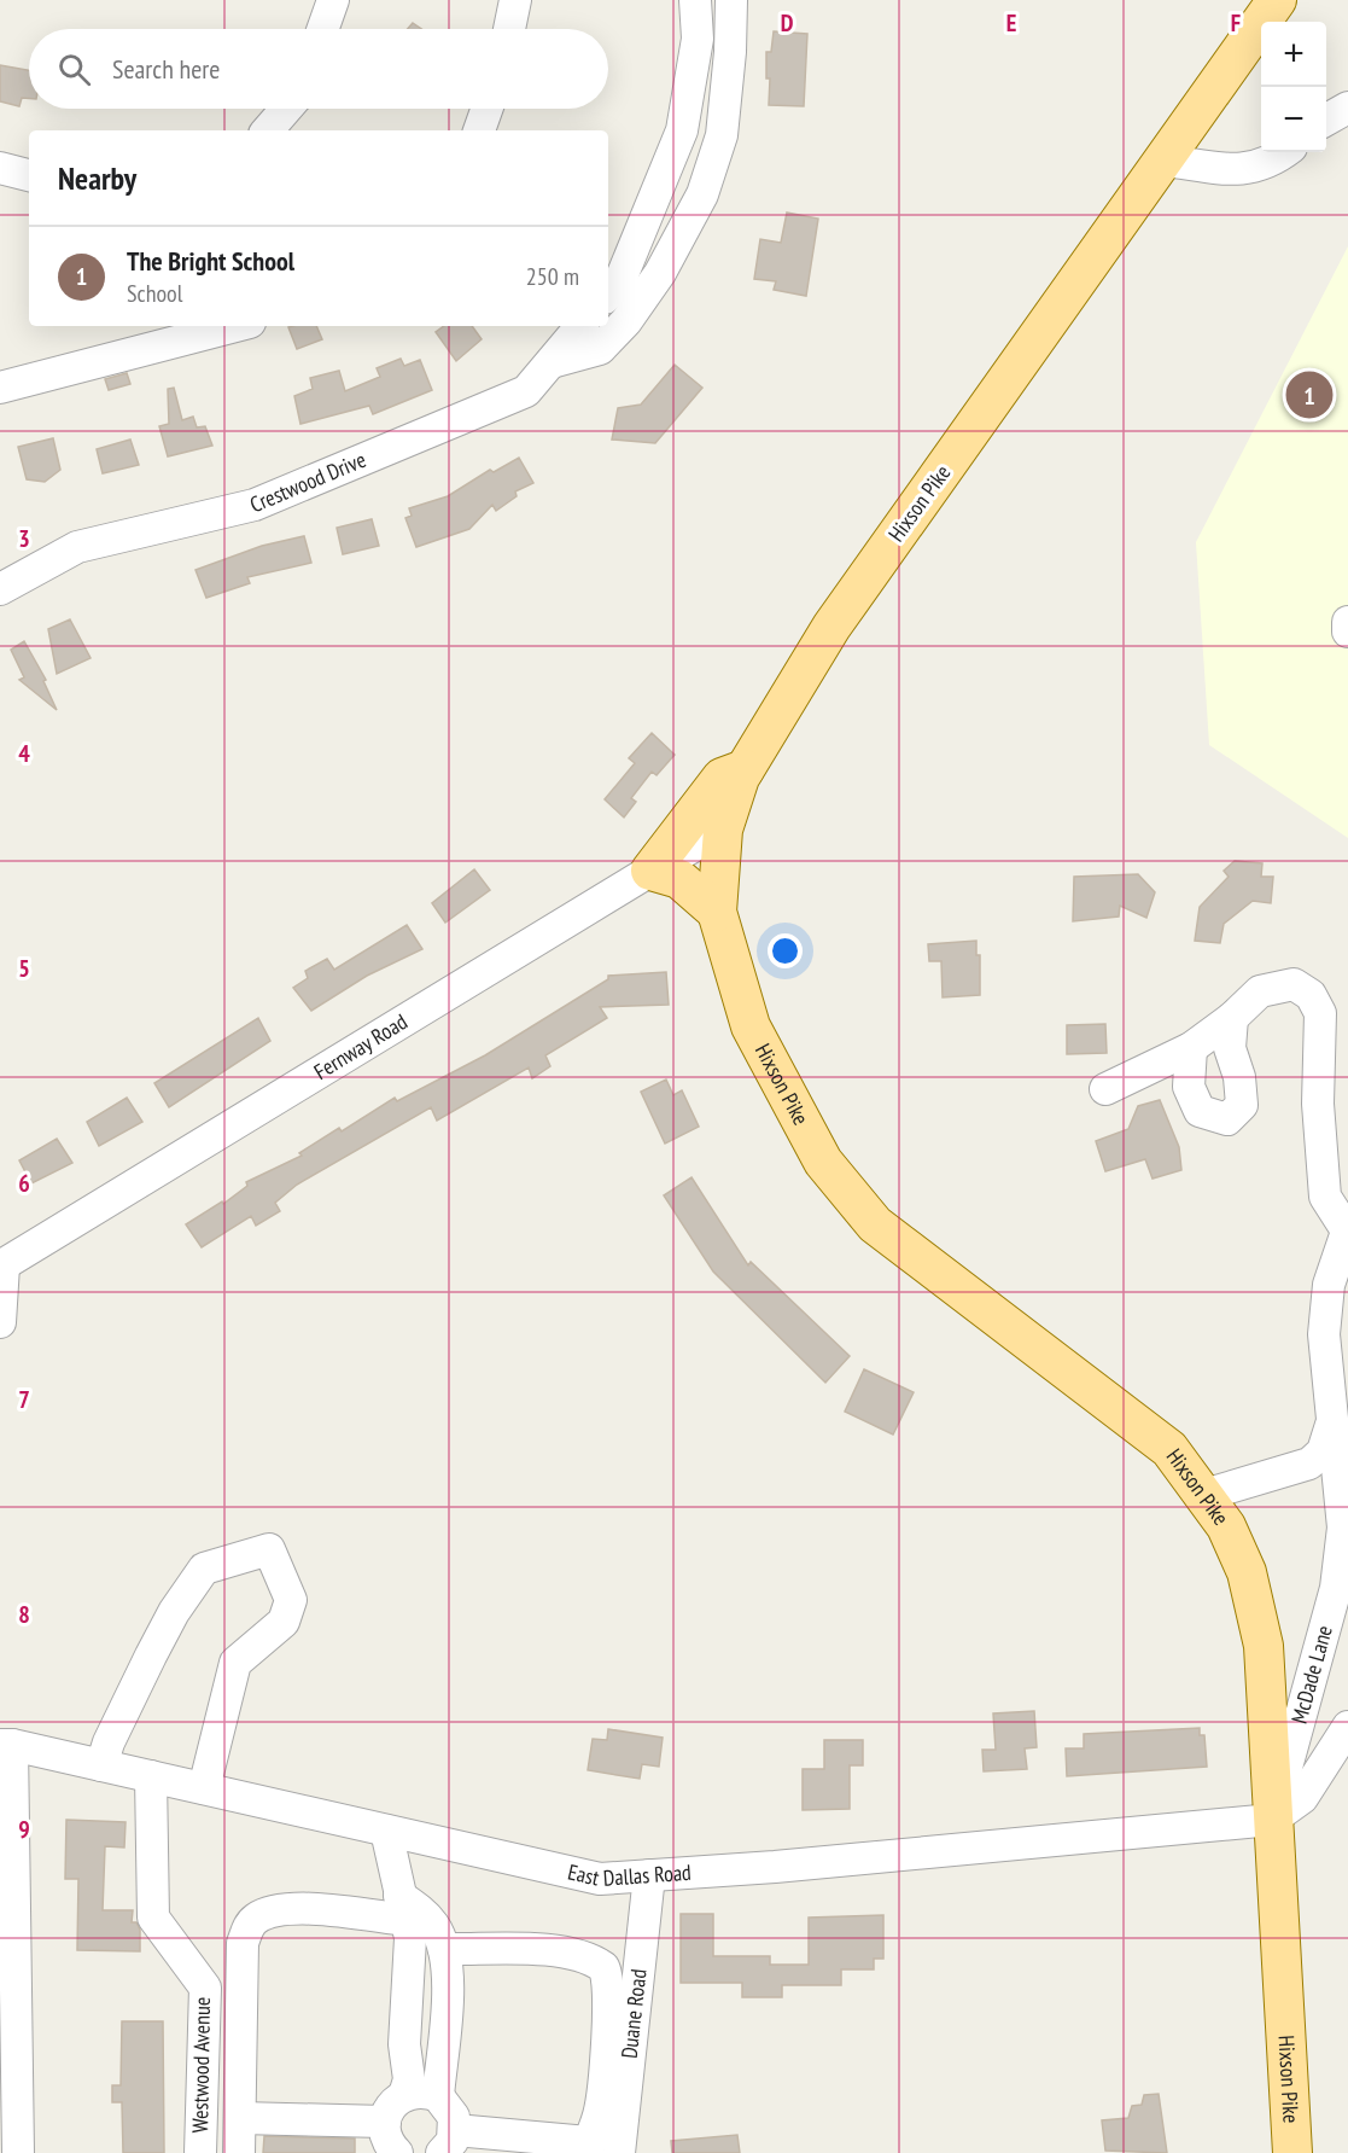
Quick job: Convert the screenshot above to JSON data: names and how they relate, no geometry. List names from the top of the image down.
{
  "streets": {
    "main road": ["Hixson Pike"],
    "street": [
      "Crestwood Drive",
      "Fernway Road",
      "McDade Lane",
      "East Dallas Road",
      "Duane Road",
      "Westwood Avenue"
    ]
  },
  "crossings": [
    ["Hixson Pike", "Fernway Road"],
    ["Hixson Pike", "McDade Lane"],
    ["Hixson Pike", "East Dallas Road"],
    ["McDade Lane", "East Dallas Road"],
    ["East Dallas Road", "Duane Road"],
    ["East Dallas Road", "Westwood Avenue"]
  ],
  "page": {
    "map_buttons": ["+", "−"],
    "search": "Search here",
    "heading": "Nearby",
    "list": [
      {
        "mark": "1",
        "name": "The Bright School",
        "note": "School",
        "value": "250 m"
      }
    ],
    "pins": "1"
  },
  "grid": {
    "columns": ["D", "E", "F"],
    "rows": [
      "3",
      "4",
      "5",
      "6",
      "7",
      "8",
      "9"
    ]
  }
}
